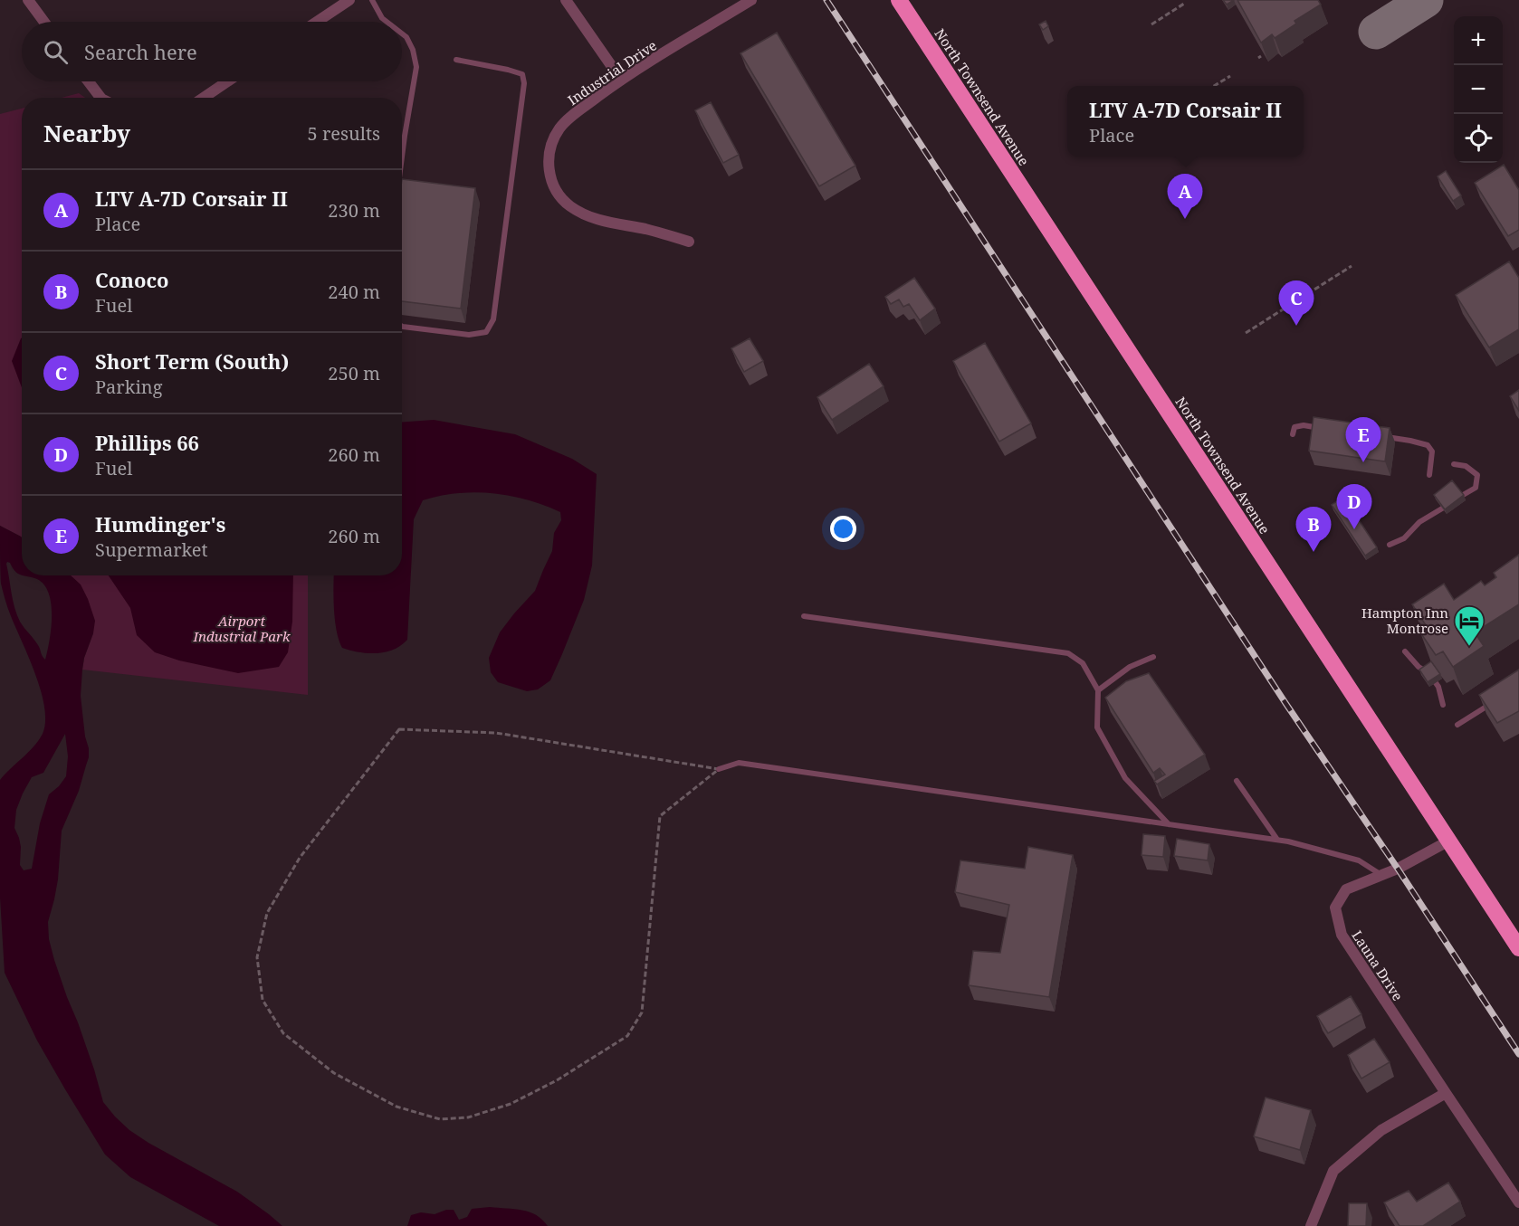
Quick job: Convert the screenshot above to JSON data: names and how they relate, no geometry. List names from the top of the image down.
{
  "streets": {
    "highway": ["North Townsend Avenue"],
    "street": ["Industrial Drive", "Launa Drive"]
  },
  "crossings": [
    ["North Townsend Avenue", "Launa Drive"]
  ],
  "parks": ["Airport Industrial Park"],
  "places": {
    "hotel": ["Hampton Inn Montrose"]
  },
  "page": {
    "map_buttons": ["+", "−"],
    "search": "Search here",
    "popup": ["LTV A-7D Corsair II", "Place"],
    "heading": ["Nearby", "5 results"],
    "list": [
      {
        "mark": "A",
        "name": "LTV A-7D Corsair II",
        "note": "Place",
        "value": "230 m"
      },
      {
        "mark": "B",
        "name": "Conoco",
        "note": "Fuel",
        "value": "240 m"
      },
      {
        "mark": "C",
        "name": "Short Term (South)",
        "note": "Parking",
        "value": "250 m"
      },
      {
        "mark": "D",
        "name": "Phillips 66",
        "note": "Fuel",
        "value": "260 m"
      },
      {
        "mark": "E",
        "name": "Humdinger's",
        "note": "Supermarket",
        "value": "260 m"
      }
    ],
    "pins": [
      "A",
      "C",
      "E",
      "D",
      "B"
    ]
  }
}
